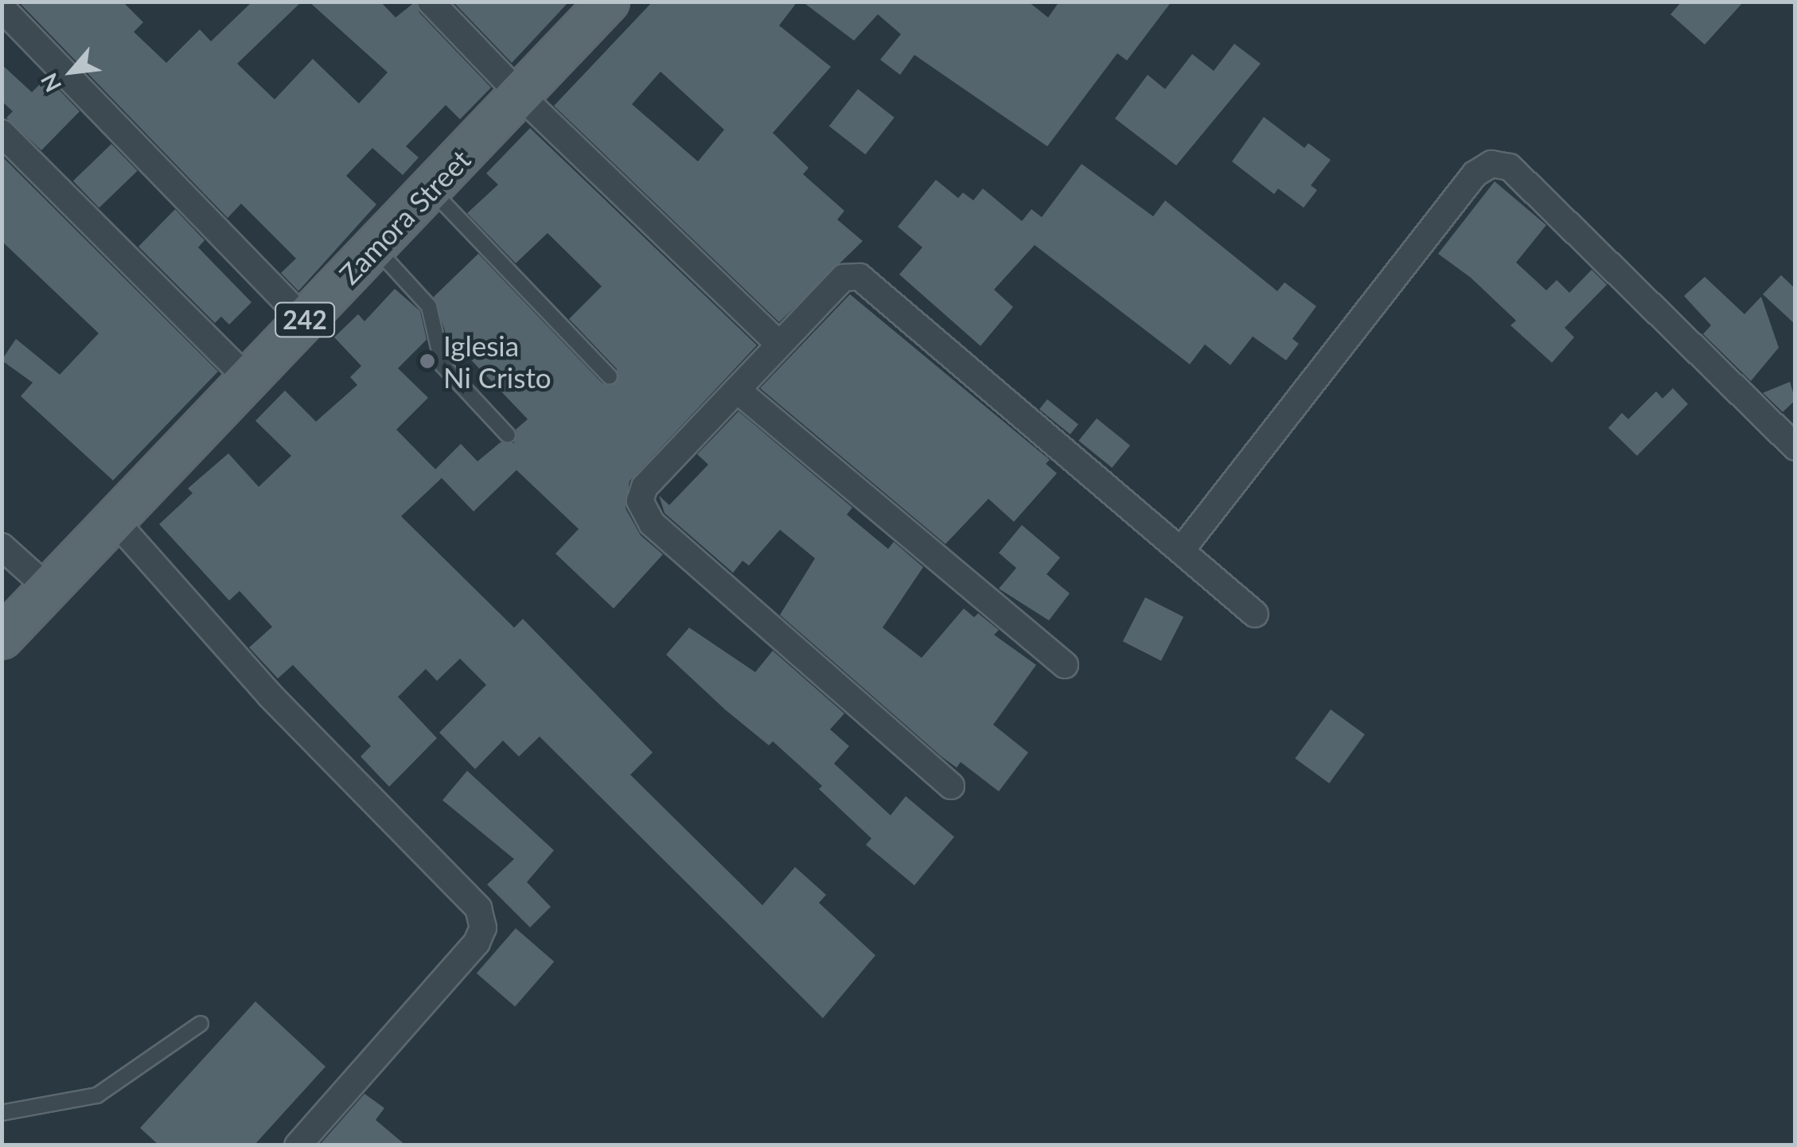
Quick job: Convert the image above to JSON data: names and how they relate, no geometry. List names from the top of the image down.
{
  "streets": {
    "main road": ["Zamora Street", "242"]
  },
  "places": ["Iglesia Ni Cristo"],
  "north": "bottom left"
}
